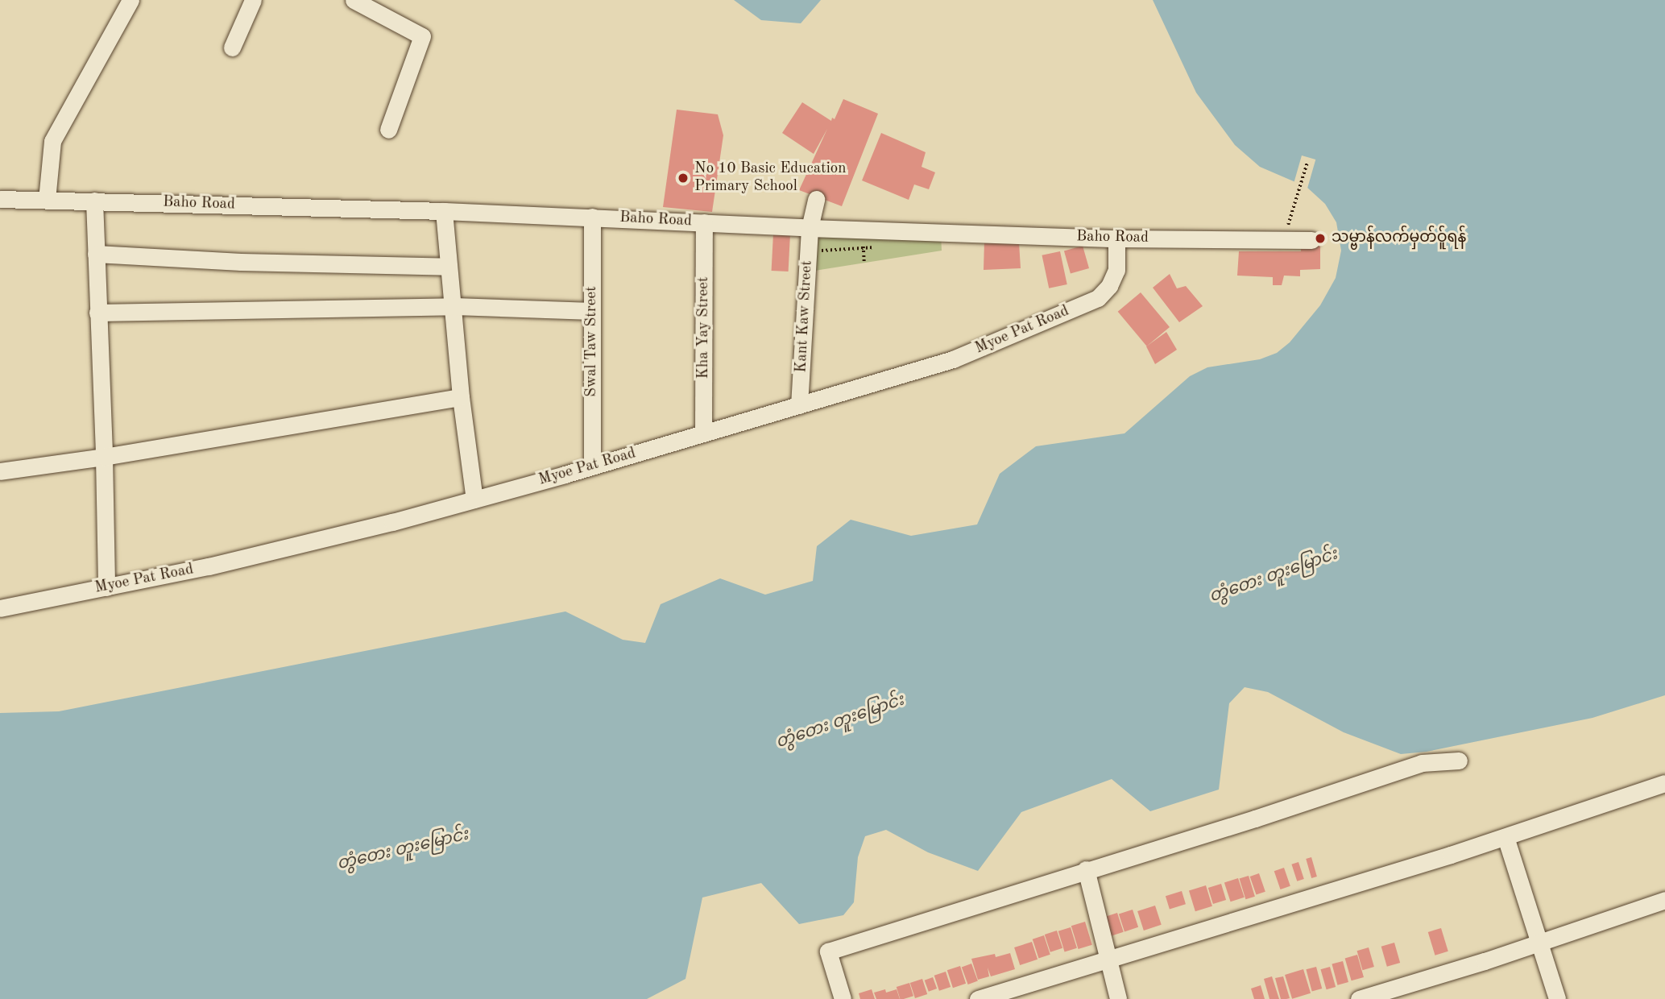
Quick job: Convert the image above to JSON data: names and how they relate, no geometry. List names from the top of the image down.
{
  "streets": {
    "street": [
      "Baho Road",
      "Kant Kaw Street",
      "Kha Yay Street",
      "Myoe Pat Road",
      "Swal Taw Street"
    ]
  },
  "crossings": [
    ["Baho Road", "Kant Kaw Street"],
    ["Baho Road", "Kha Yay Street"],
    ["Baho Road", "Myoe Pat Road"],
    ["Baho Road", "Swal Taw Street"],
    ["Kant Kaw Street", "Myoe Pat Road"],
    ["Kha Yay Street", "Myoe Pat Road"],
    ["Myoe Pat Road", "Swal Taw Street"]
  ],
  "water": ["တွံတေး တူးမြောင်း"],
  "places": ["No 10 Basic Education Primary School", "သမ္ဗာန်လက်မှတ်ဝ်ူရန်"]
}
